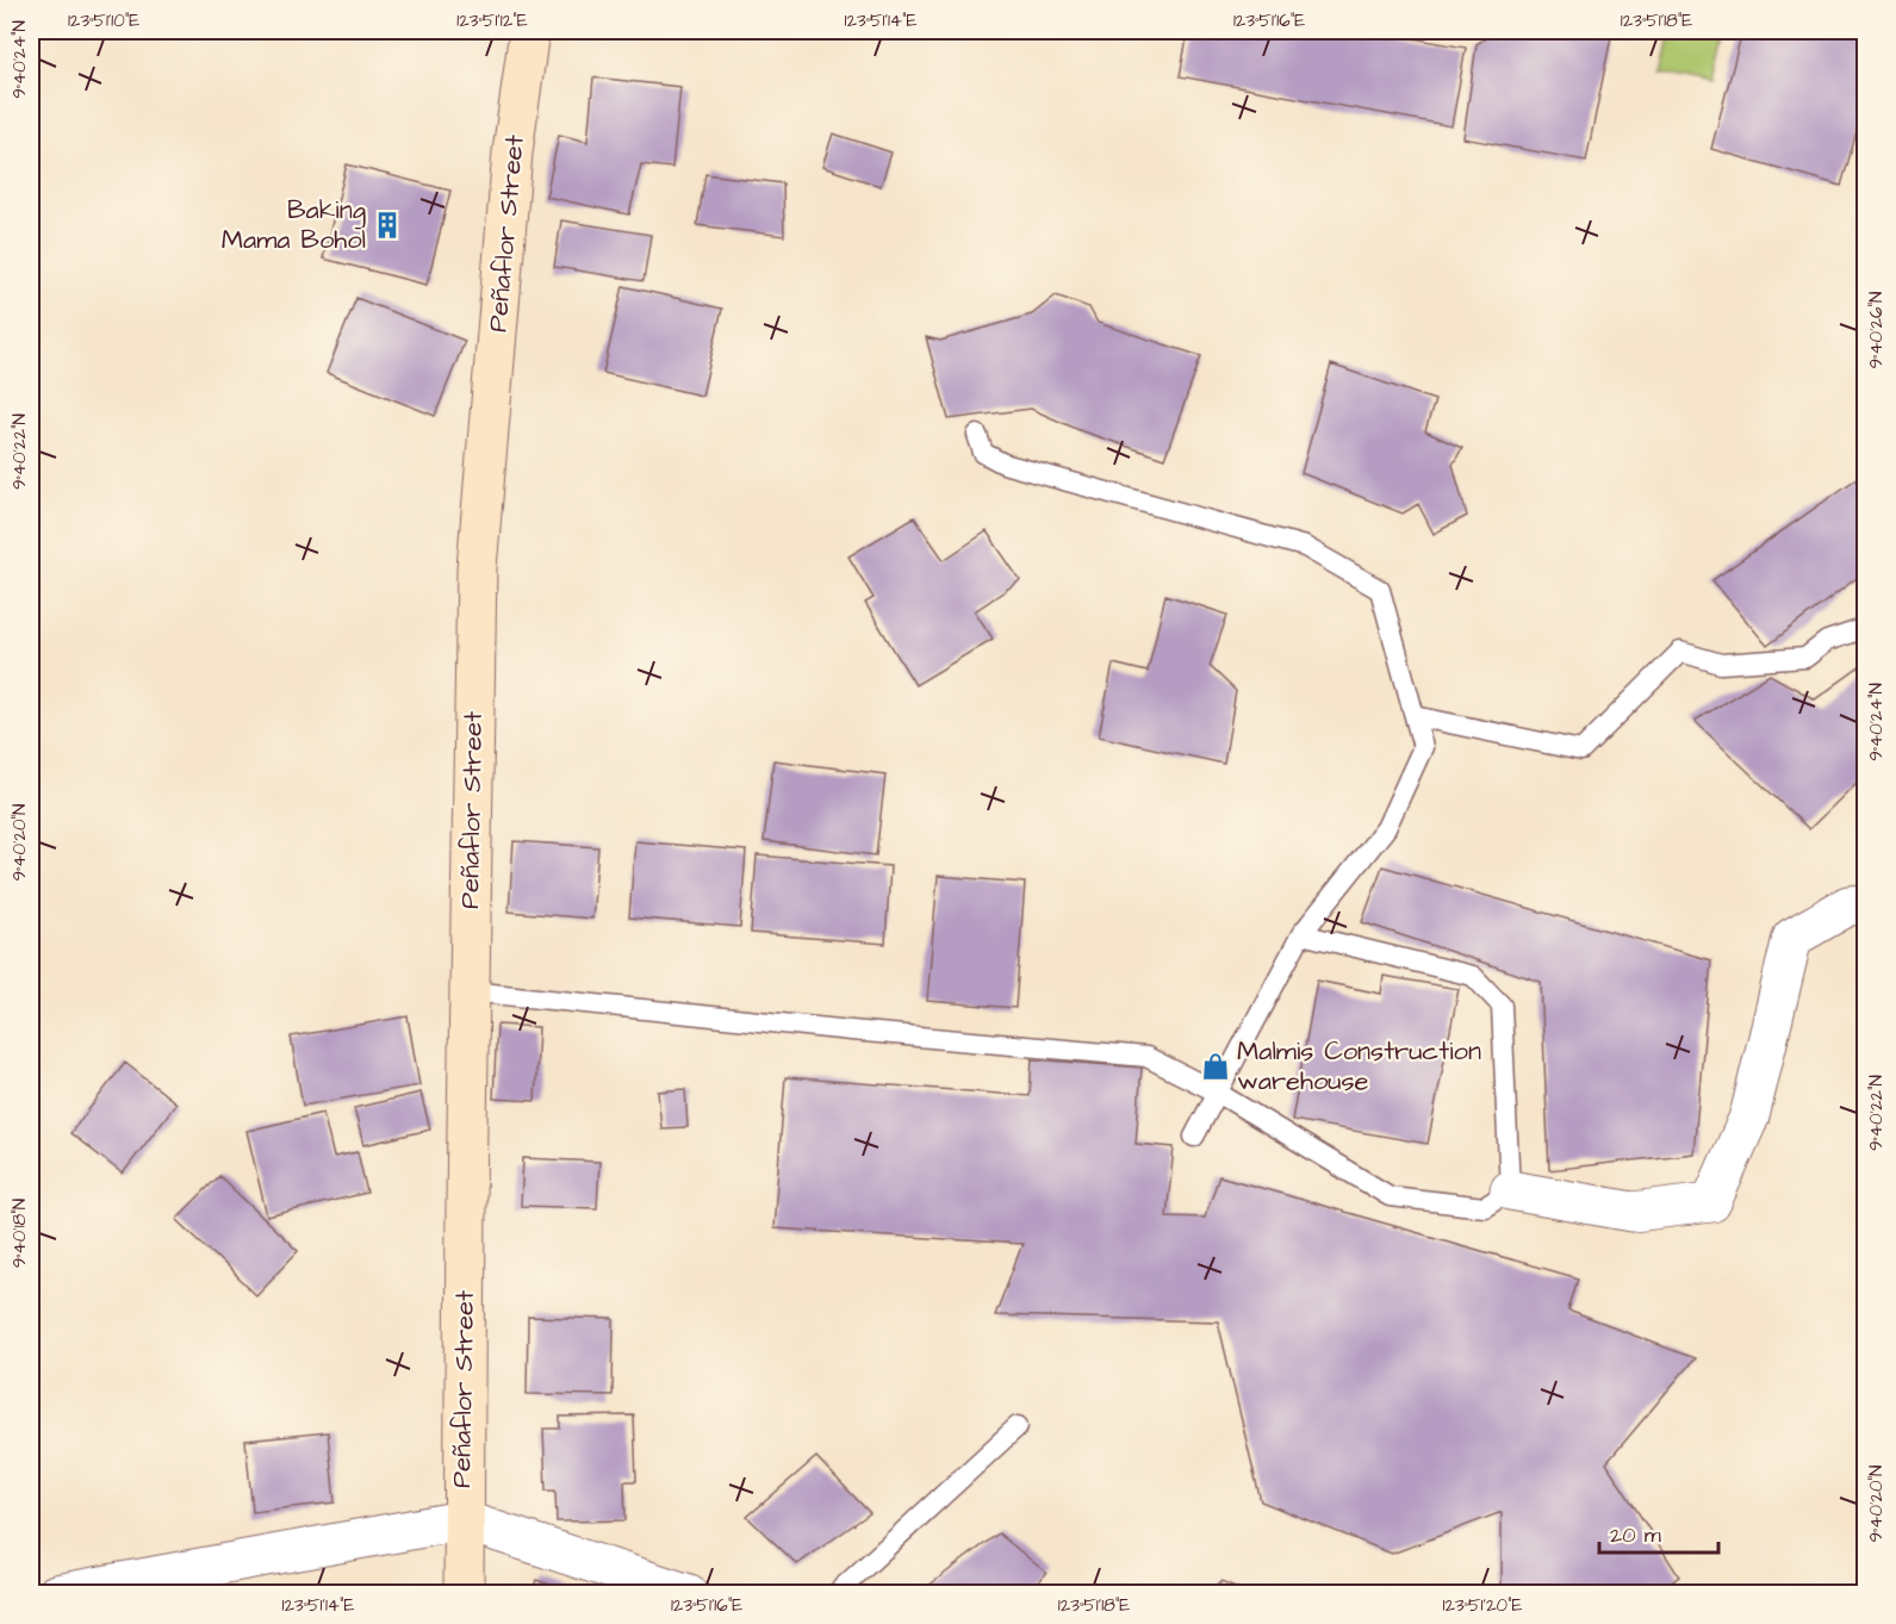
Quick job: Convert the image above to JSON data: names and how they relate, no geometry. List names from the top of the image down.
{
  "streets": {
    "main road": ["Peñaflor Street"]
  },
  "places": {
    "building": ["Baking Mama Bohol"],
    "shop": ["Malmis Construction warehouse"]
  },
  "scale_bar": "20 m",
  "coordinates": [
    "123°51'10\"E",
    "123°51'12\"E",
    "123°51'14\"E",
    "123°51'16\"E",
    "123°51'18\"E",
    "9°40'24\"N",
    "9°40'26\"N",
    "9°40'22\"N",
    "9°40'20\"N",
    "9°40'18\"N",
    "123°51'20\"E"
  ]
}
